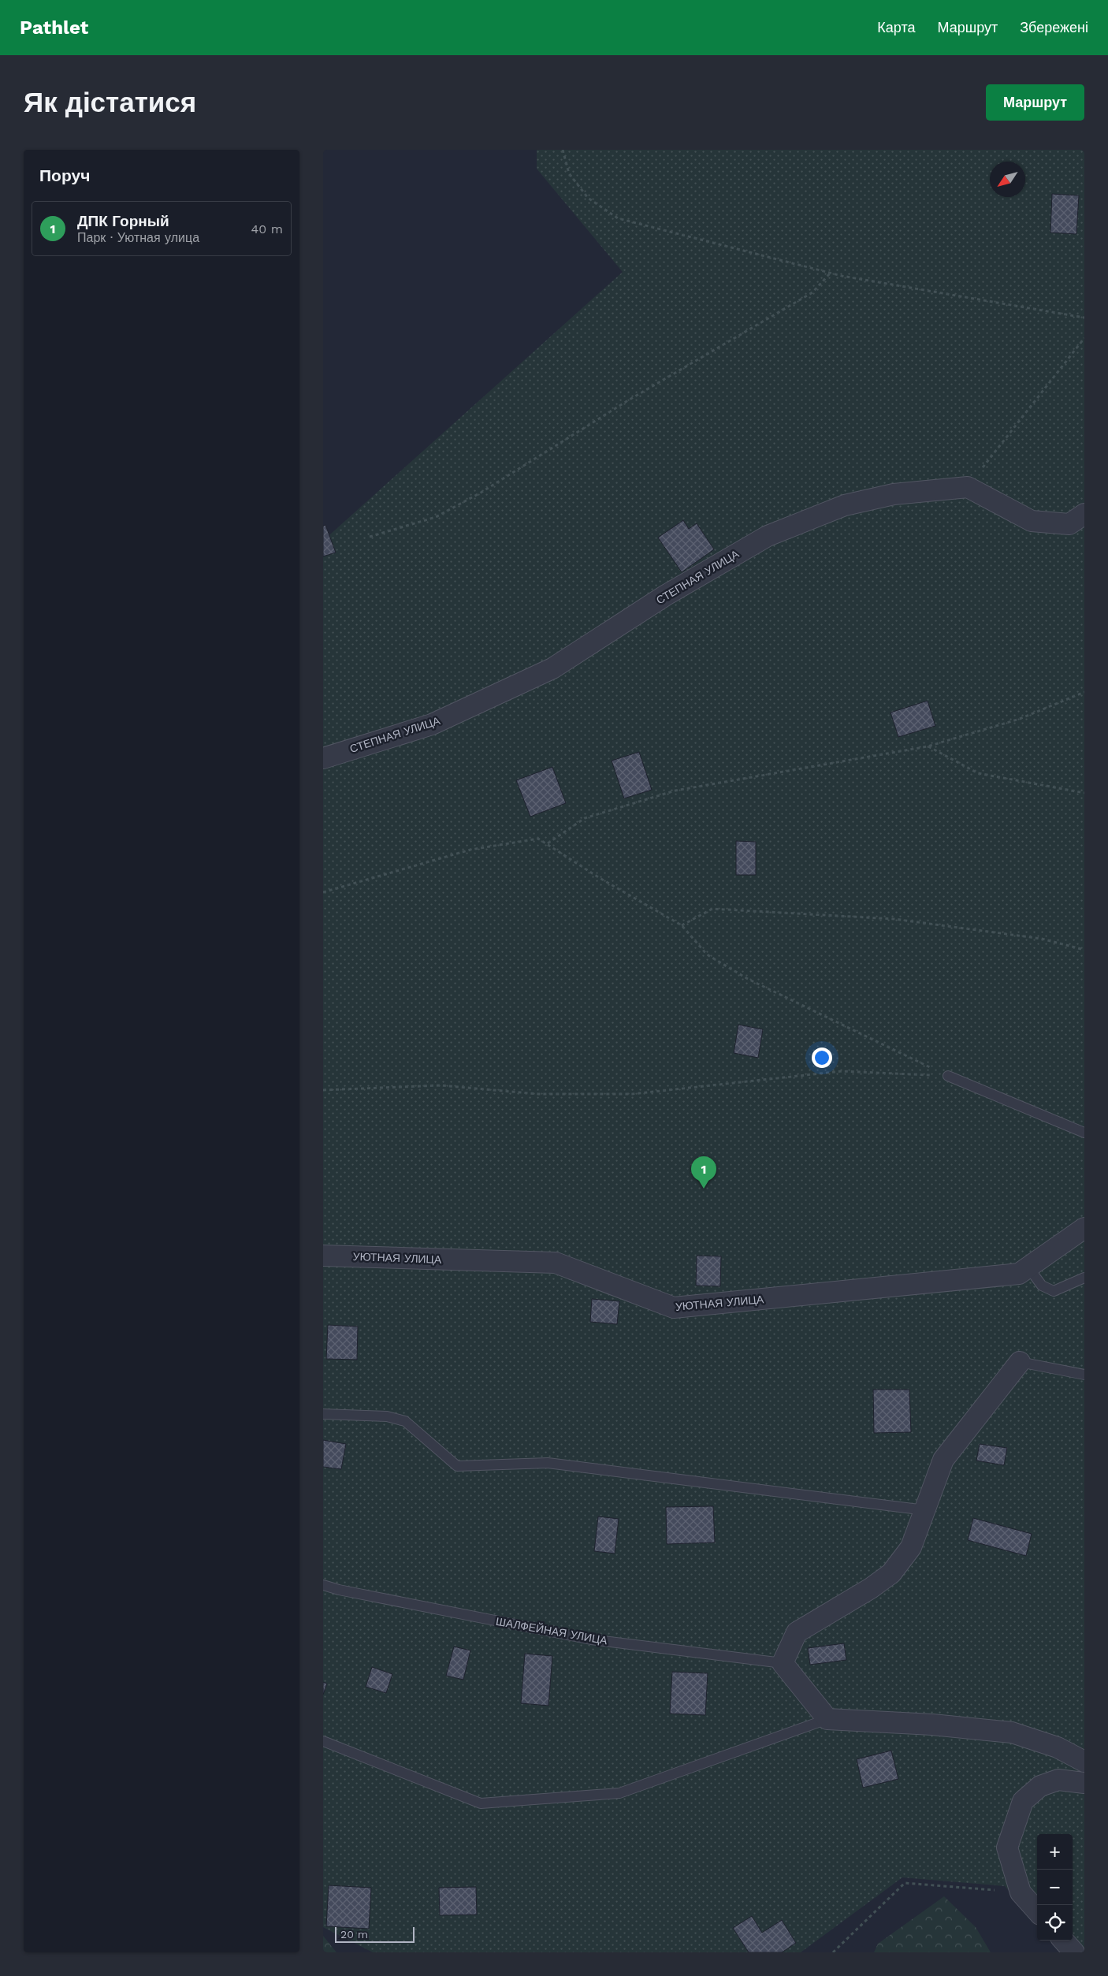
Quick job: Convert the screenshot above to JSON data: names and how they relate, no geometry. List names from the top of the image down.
{
  "streets": {
    "street": ["СТЕПНАЯ УЛИЦА", "УЮТНАЯ УЛИЦА"],
    "lane": ["ШАЛФЕЙНАЯ УЛИЦА"]
  },
  "scale_bar": "20 m",
  "north": "bottom left",
  "page": {
    "header": "Pathlet",
    "nav": ["Карта", "Маршрут", "Збережені"],
    "buttons": "Маршрут",
    "title": "Як дістатися",
    "heading": "Поруч",
    "list": [
      {
        "mark": "1",
        "name": "ДПК Горный",
        "note": "Парк · Уютная улица",
        "value": "40 m"
      }
    ],
    "pins": "1",
    "map_buttons": ["+", "−"],
    "scale": "20 m"
  }
}
